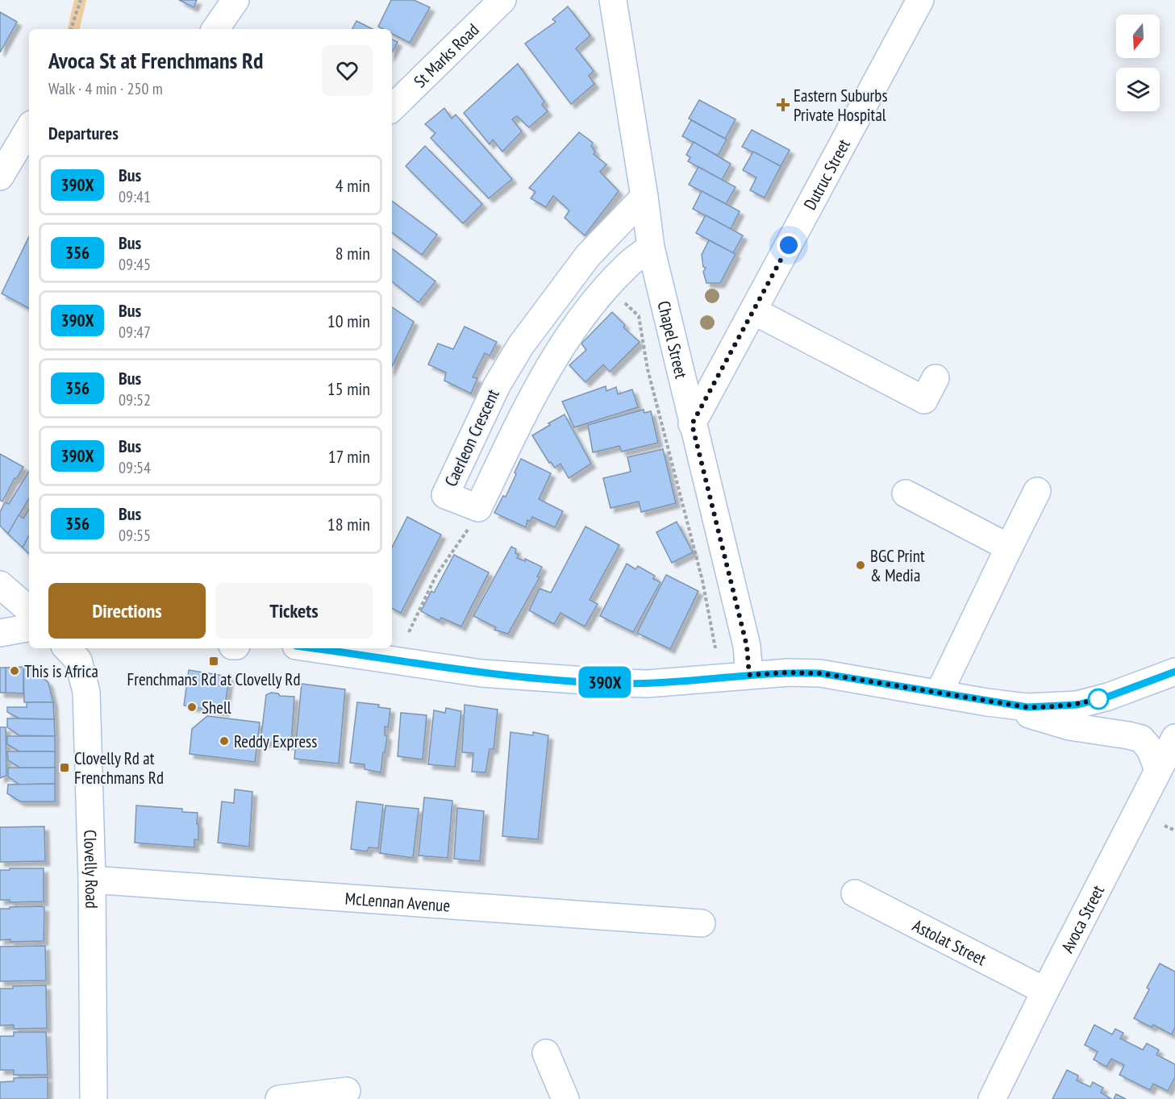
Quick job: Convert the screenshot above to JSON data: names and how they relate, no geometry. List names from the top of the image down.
{
  "streets": {
    "street": [
      "St Marks Road",
      "Dutruc Street",
      "Chapel Street",
      "Caerleon Crescent",
      "Clovelly Road",
      "McLennan Avenue",
      "Avoca Street",
      "Astolat Street"
    ]
  },
  "crossings": [
    ["Dutruc Street", "Chapel Street"],
    ["Chapel Street", "Caerleon Crescent"],
    ["Clovelly Road", "McLennan Avenue"],
    ["Avoca Street", "Astolat Street"]
  ],
  "places": {
    "health": ["Eastern Suburbs Private Hospital"],
    "other": [
      "BGC Print & Media",
      "This is Africa",
      "Shell",
      "Reddy Express"
    ],
    "transit": ["Frenchmans Rd at Clovelly Rd", "Clovelly Rd at Frenchmans Rd"]
  },
  "lines": ["bus line 390X"],
  "north": "bottom",
  "page": {
    "on_map": "390X",
    "heading": [
      ["Avoca St at Frenchmans Rd", "Walk · 4 min · 250 m"],
      "Departures"
    ],
    "list": [
      {
        "mark": "390X",
        "name": "Bus",
        "note": "09:41",
        "value": "4 min"
      },
      {
        "mark": "356",
        "name": "Bus",
        "note": "09:45",
        "value": "8 min"
      },
      {
        "mark": "390X",
        "name": "Bus",
        "note": "09:47",
        "value": "10 min"
      },
      {
        "mark": "356",
        "name": "Bus",
        "note": "09:52",
        "value": "15 min"
      },
      {
        "mark": "390X",
        "name": "Bus",
        "note": "09:54",
        "value": "17 min"
      },
      {
        "mark": "356",
        "name": "Bus",
        "note": "09:55",
        "value": "18 min"
      }
    ],
    "buttons": ["Directions", "Tickets"]
  }
}
